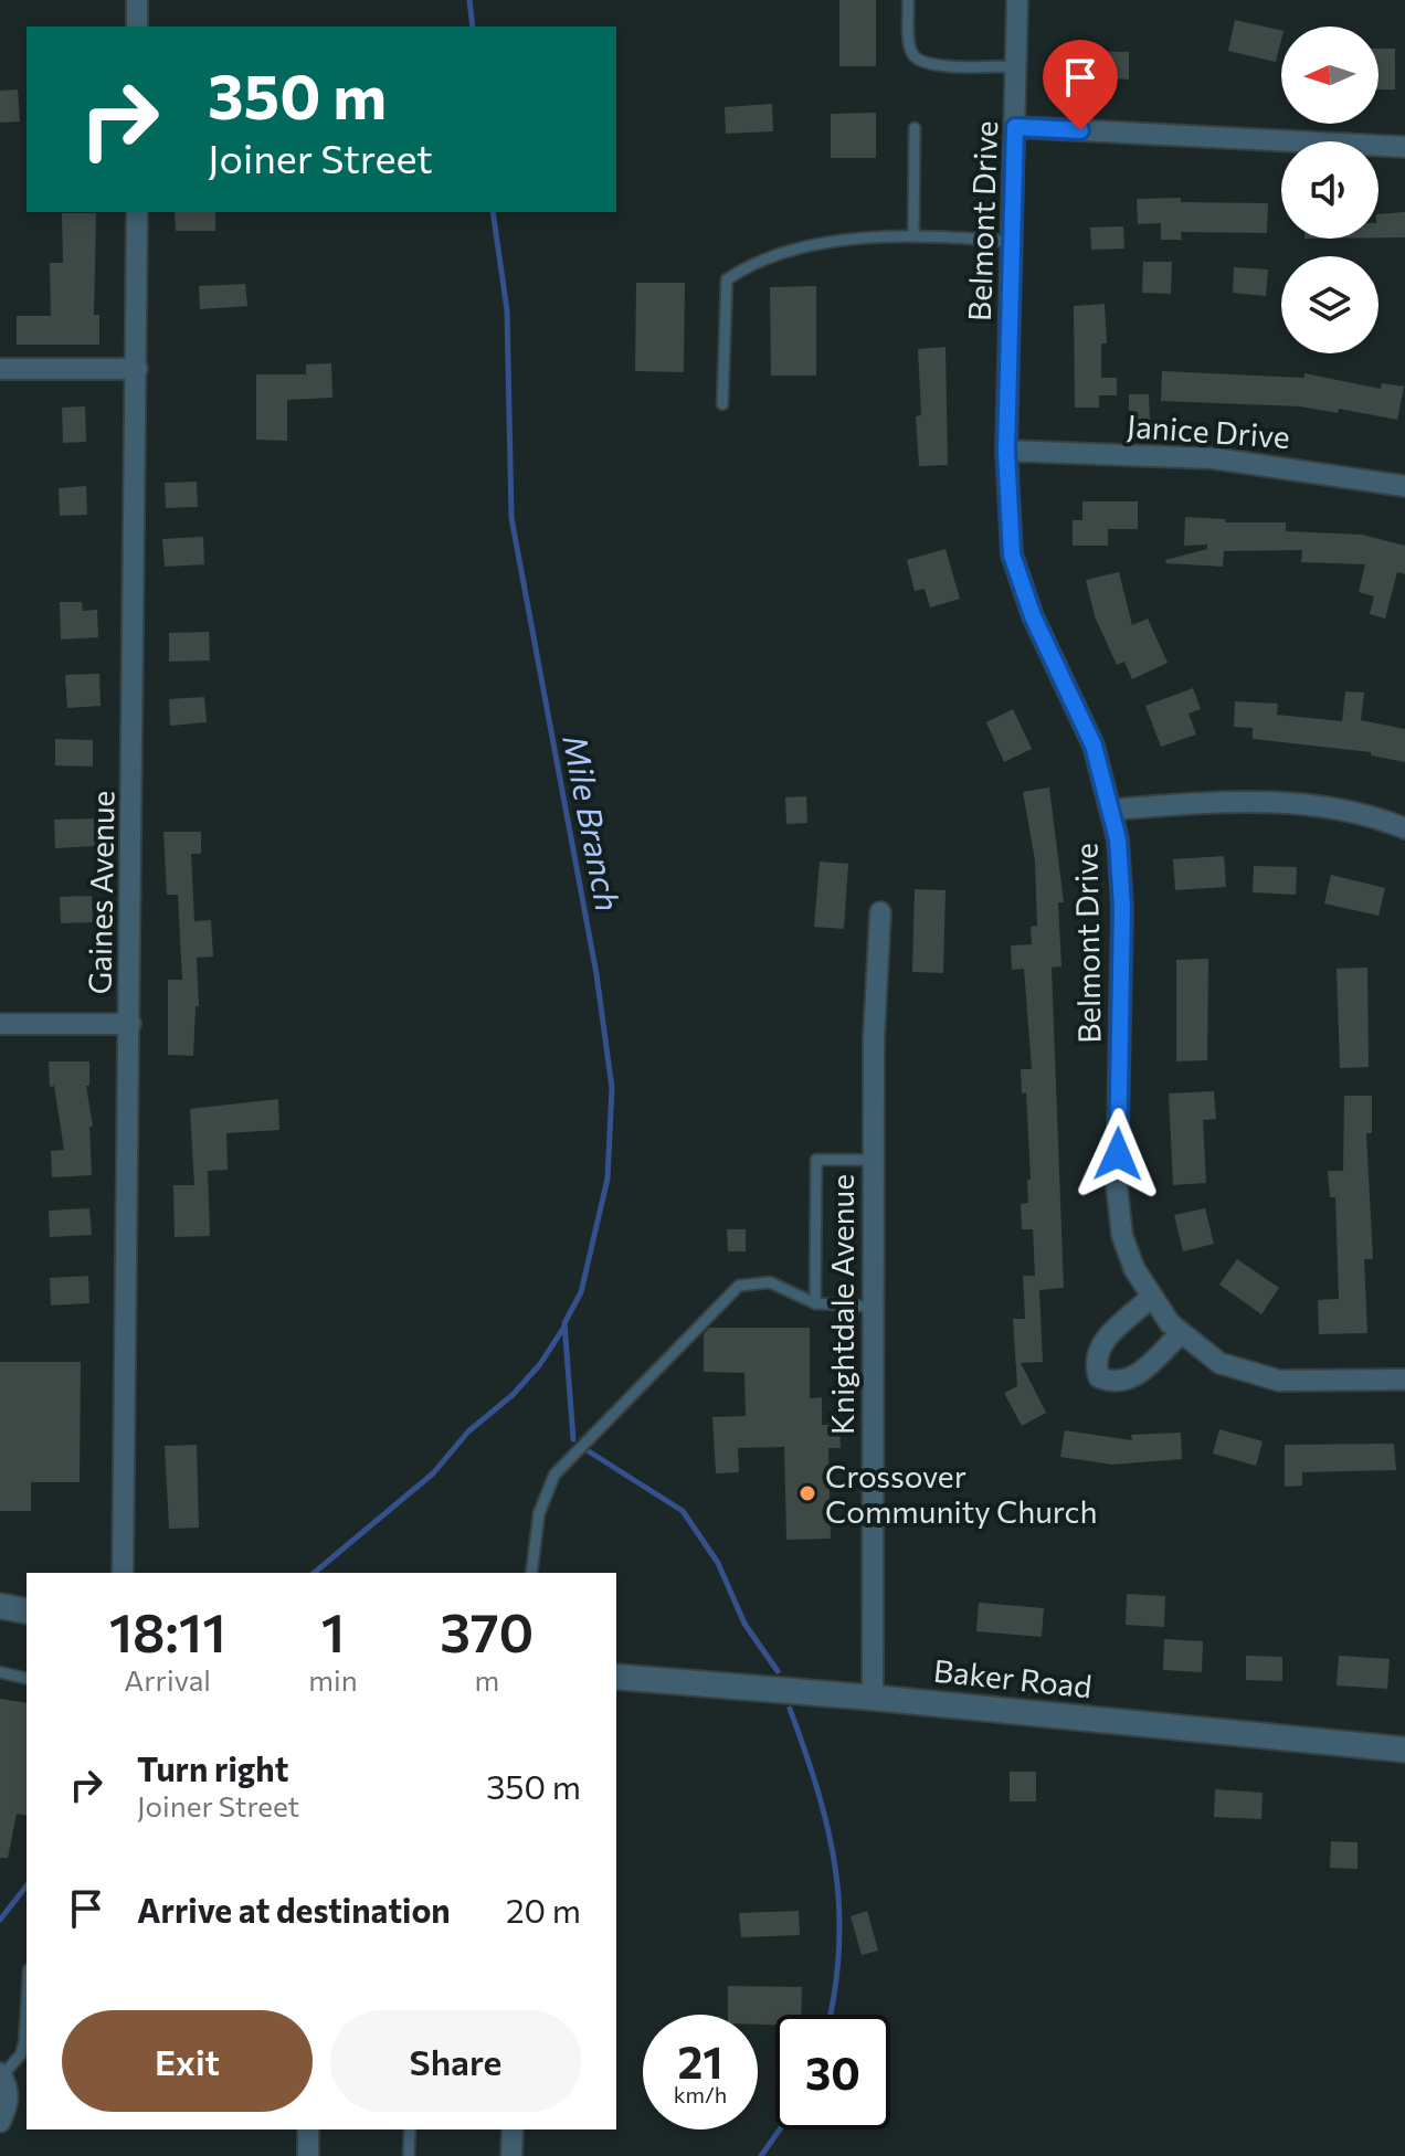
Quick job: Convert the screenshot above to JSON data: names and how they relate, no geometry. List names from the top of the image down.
{
  "streets": {
    "street": [
      "Belmont Drive",
      "Janice Drive",
      "Gaines Avenue",
      "Knightdale Avenue",
      "Baker Road"
    ]
  },
  "crossings": [
    ["Belmont Drive", "Janice Drive"],
    ["Knightdale Avenue", "Baker Road"]
  ],
  "water": ["Mile Branch"],
  "places": ["Crossover Community Church"],
  "north": "left",
  "page": {
    "turn": ["350 m", "Joiner Street"],
    "eta": [
      "18:11",
      "Arrival",
      "1",
      "min",
      "370",
      "m"
    ],
    "list": [
      {
        "name": "Turn right",
        "note": "Joiner Street",
        "value": "350 m"
      },
      {
        "name": "Arrive at destination",
        "value": "20 m"
      }
    ],
    "buttons": ["Exit", "Share"],
    "speed": "21 km/h",
    "limit": "30"
  }
}
